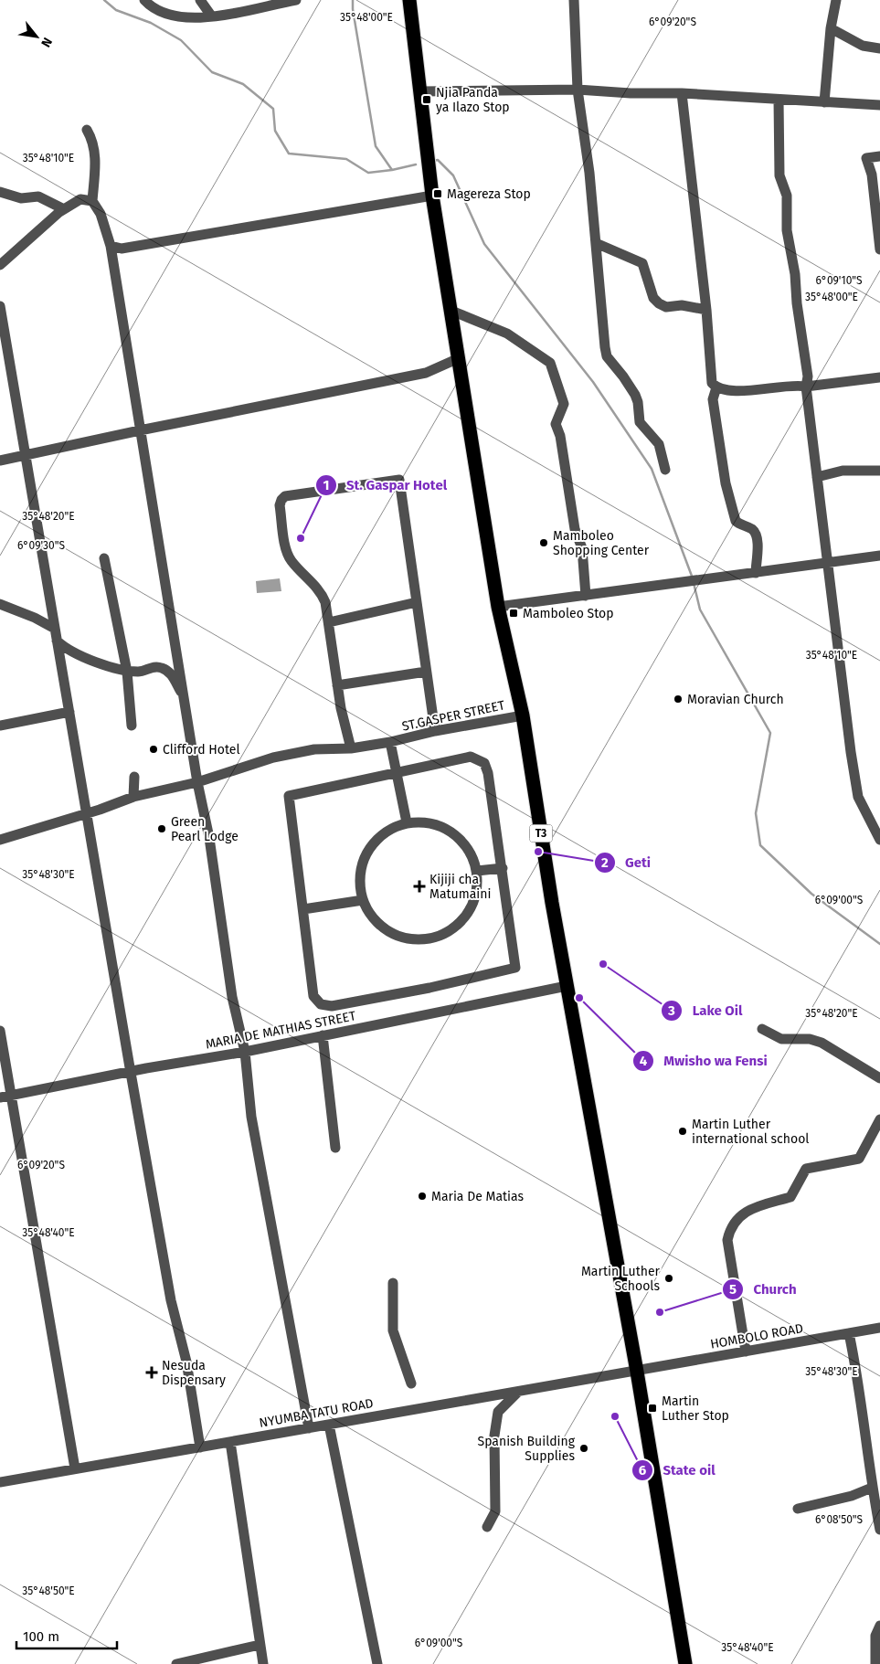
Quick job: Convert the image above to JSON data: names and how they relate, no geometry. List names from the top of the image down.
{
  "streets": {
    "highway": ["T3"],
    "street": [
      "ST.GASPER STREET",
      "MARIA DE MATHIAS STREET",
      "HOMBOLO ROAD",
      "NYUMBA TATU ROAD"
    ]
  },
  "crossings": [
    ["ST.GASPER STREET", "T3"],
    ["T3", "MARIA DE MATHIAS STREET"],
    ["T3", "HOMBOLO ROAD"],
    ["T3", "NYUMBA TATU ROAD"],
    ["HOMBOLO ROAD", "NYUMBA TATU ROAD"]
  ],
  "places": {
    "transit": [
      "Njia Panda ya Ilazo Stop",
      "Magereza Stop",
      "Mamboleo Stop",
      "Martin Luther Stop"
    ],
    "other": [
      "St. Gaspar Hotel",
      "Mamboleo Shopping Center",
      "Moravian Church",
      "Clifford Hotel",
      "Green Pearl Lodge",
      "Geti",
      "Lake Oil",
      "Mwisho wa Fensi",
      "Martin Luther international school",
      "Maria De Matias",
      "Martin Luther Schools",
      "Church",
      "State oil",
      "Spanish Building Supplies"
    ],
    "health": ["Kijiji cha Matumaini", "Nesuda Dispensary"]
  },
  "scale_bar": "100 m",
  "north": "bottom right",
  "coordinates": [
    "35°48'00\"E",
    "6°09'20\"S",
    "35°48'10\"E",
    "6°09'10\"S",
    "35°48'20\"E",
    "6°09'30\"S",
    "35°48'30\"E",
    "6°09'00\"S",
    "35°48'40\"E",
    "6°08'50\"S",
    "35°48'50\"E"
  ]
}
